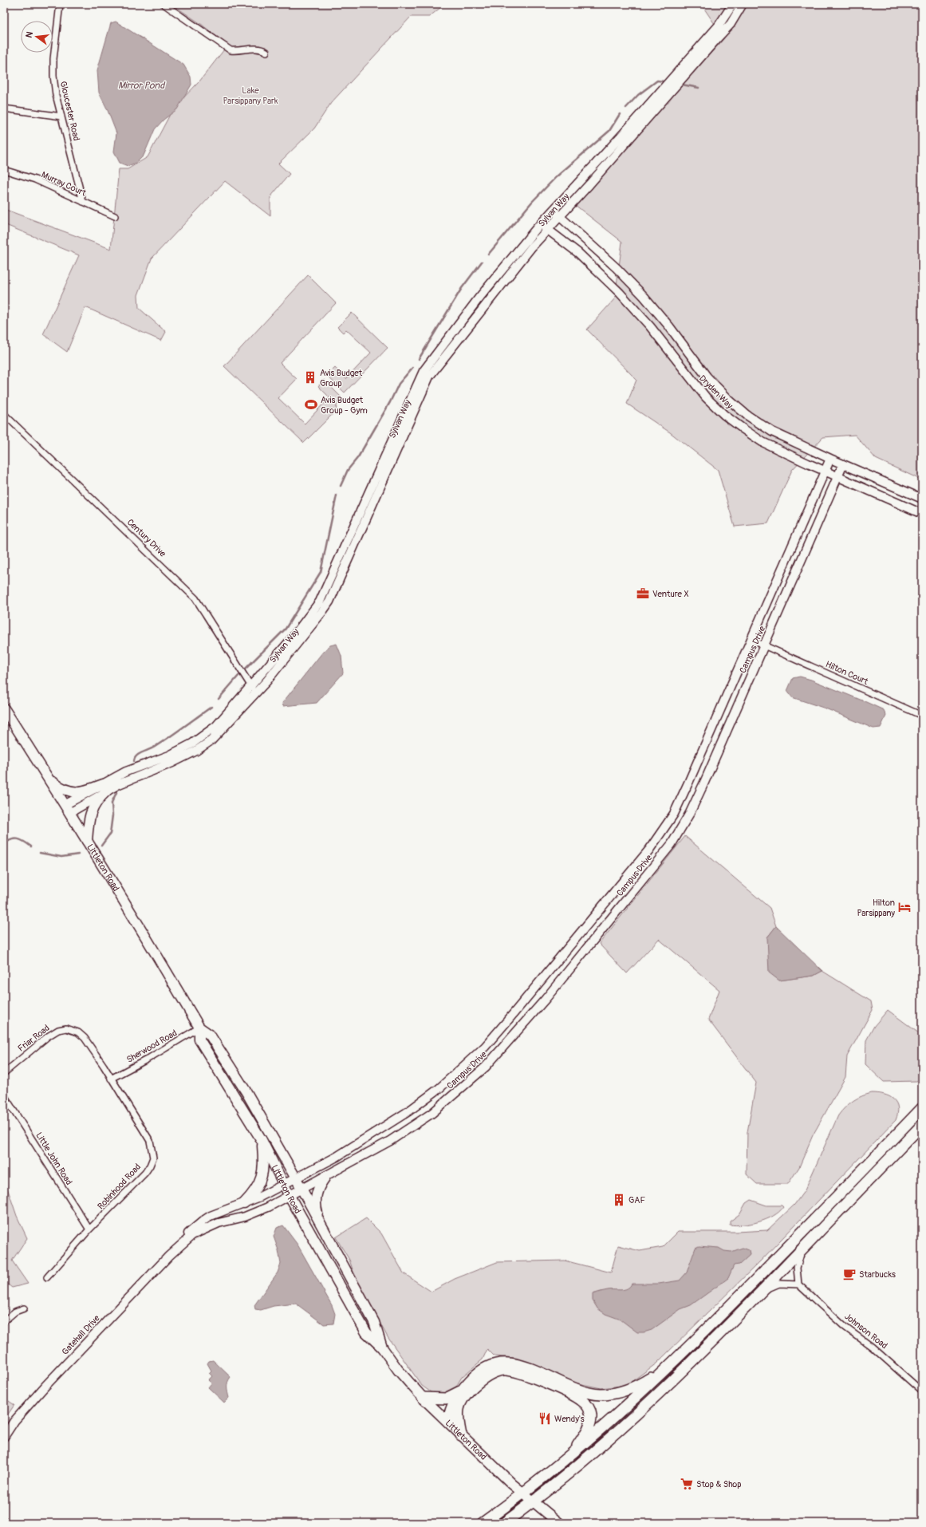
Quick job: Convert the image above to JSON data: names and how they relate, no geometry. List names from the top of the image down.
{
  "streets": {
    "main road": ["Littleton Road"],
    "street": [
      "Gloucester Road",
      "Murray Court",
      "Sylvan Way",
      "Dryden Way",
      "Century Drive",
      "Campus Drive",
      "Hilton Court",
      "Friar Road",
      "Sherwood Road",
      "Little John Road",
      "Robinhood Road",
      "Johnson Road",
      "Gatehall Drive"
    ]
  },
  "crossings": [
    ["Gloucester Road", "Murray Court"],
    ["Sylvan Way", "Dryden Way"],
    ["Sylvan Way", "Century Drive"],
    ["Sylvan Way", "Littleton Road"],
    ["Dryden Way", "Campus Drive"],
    ["Campus Drive", "Hilton Court"],
    ["Campus Drive", "Littleton Road"],
    ["Campus Drive", "Gatehall Drive"],
    ["Littleton Road", "Sherwood Road"],
    ["Littleton Road", "Gatehall Drive"],
    ["Friar Road", "Sherwood Road"],
    ["Friar Road", "Robinhood Road"],
    ["Sherwood Road", "Robinhood Road"],
    ["Little John Road", "Robinhood Road"]
  ],
  "water": ["Mirror Pond"],
  "parks": ["Lake Parsippany Park"],
  "places": {
    "building": ["Avis Budget Group", "GAF"],
    "sports": ["Avis Budget Group - Gym"],
    "office": ["Venture X"],
    "hotel": ["Hilton Parsippany"],
    "cafe": ["Starbucks"],
    "restaurant": ["Wendy's"],
    "supermarket": ["Stop & Shop"]
  },
  "north": "left"
}
